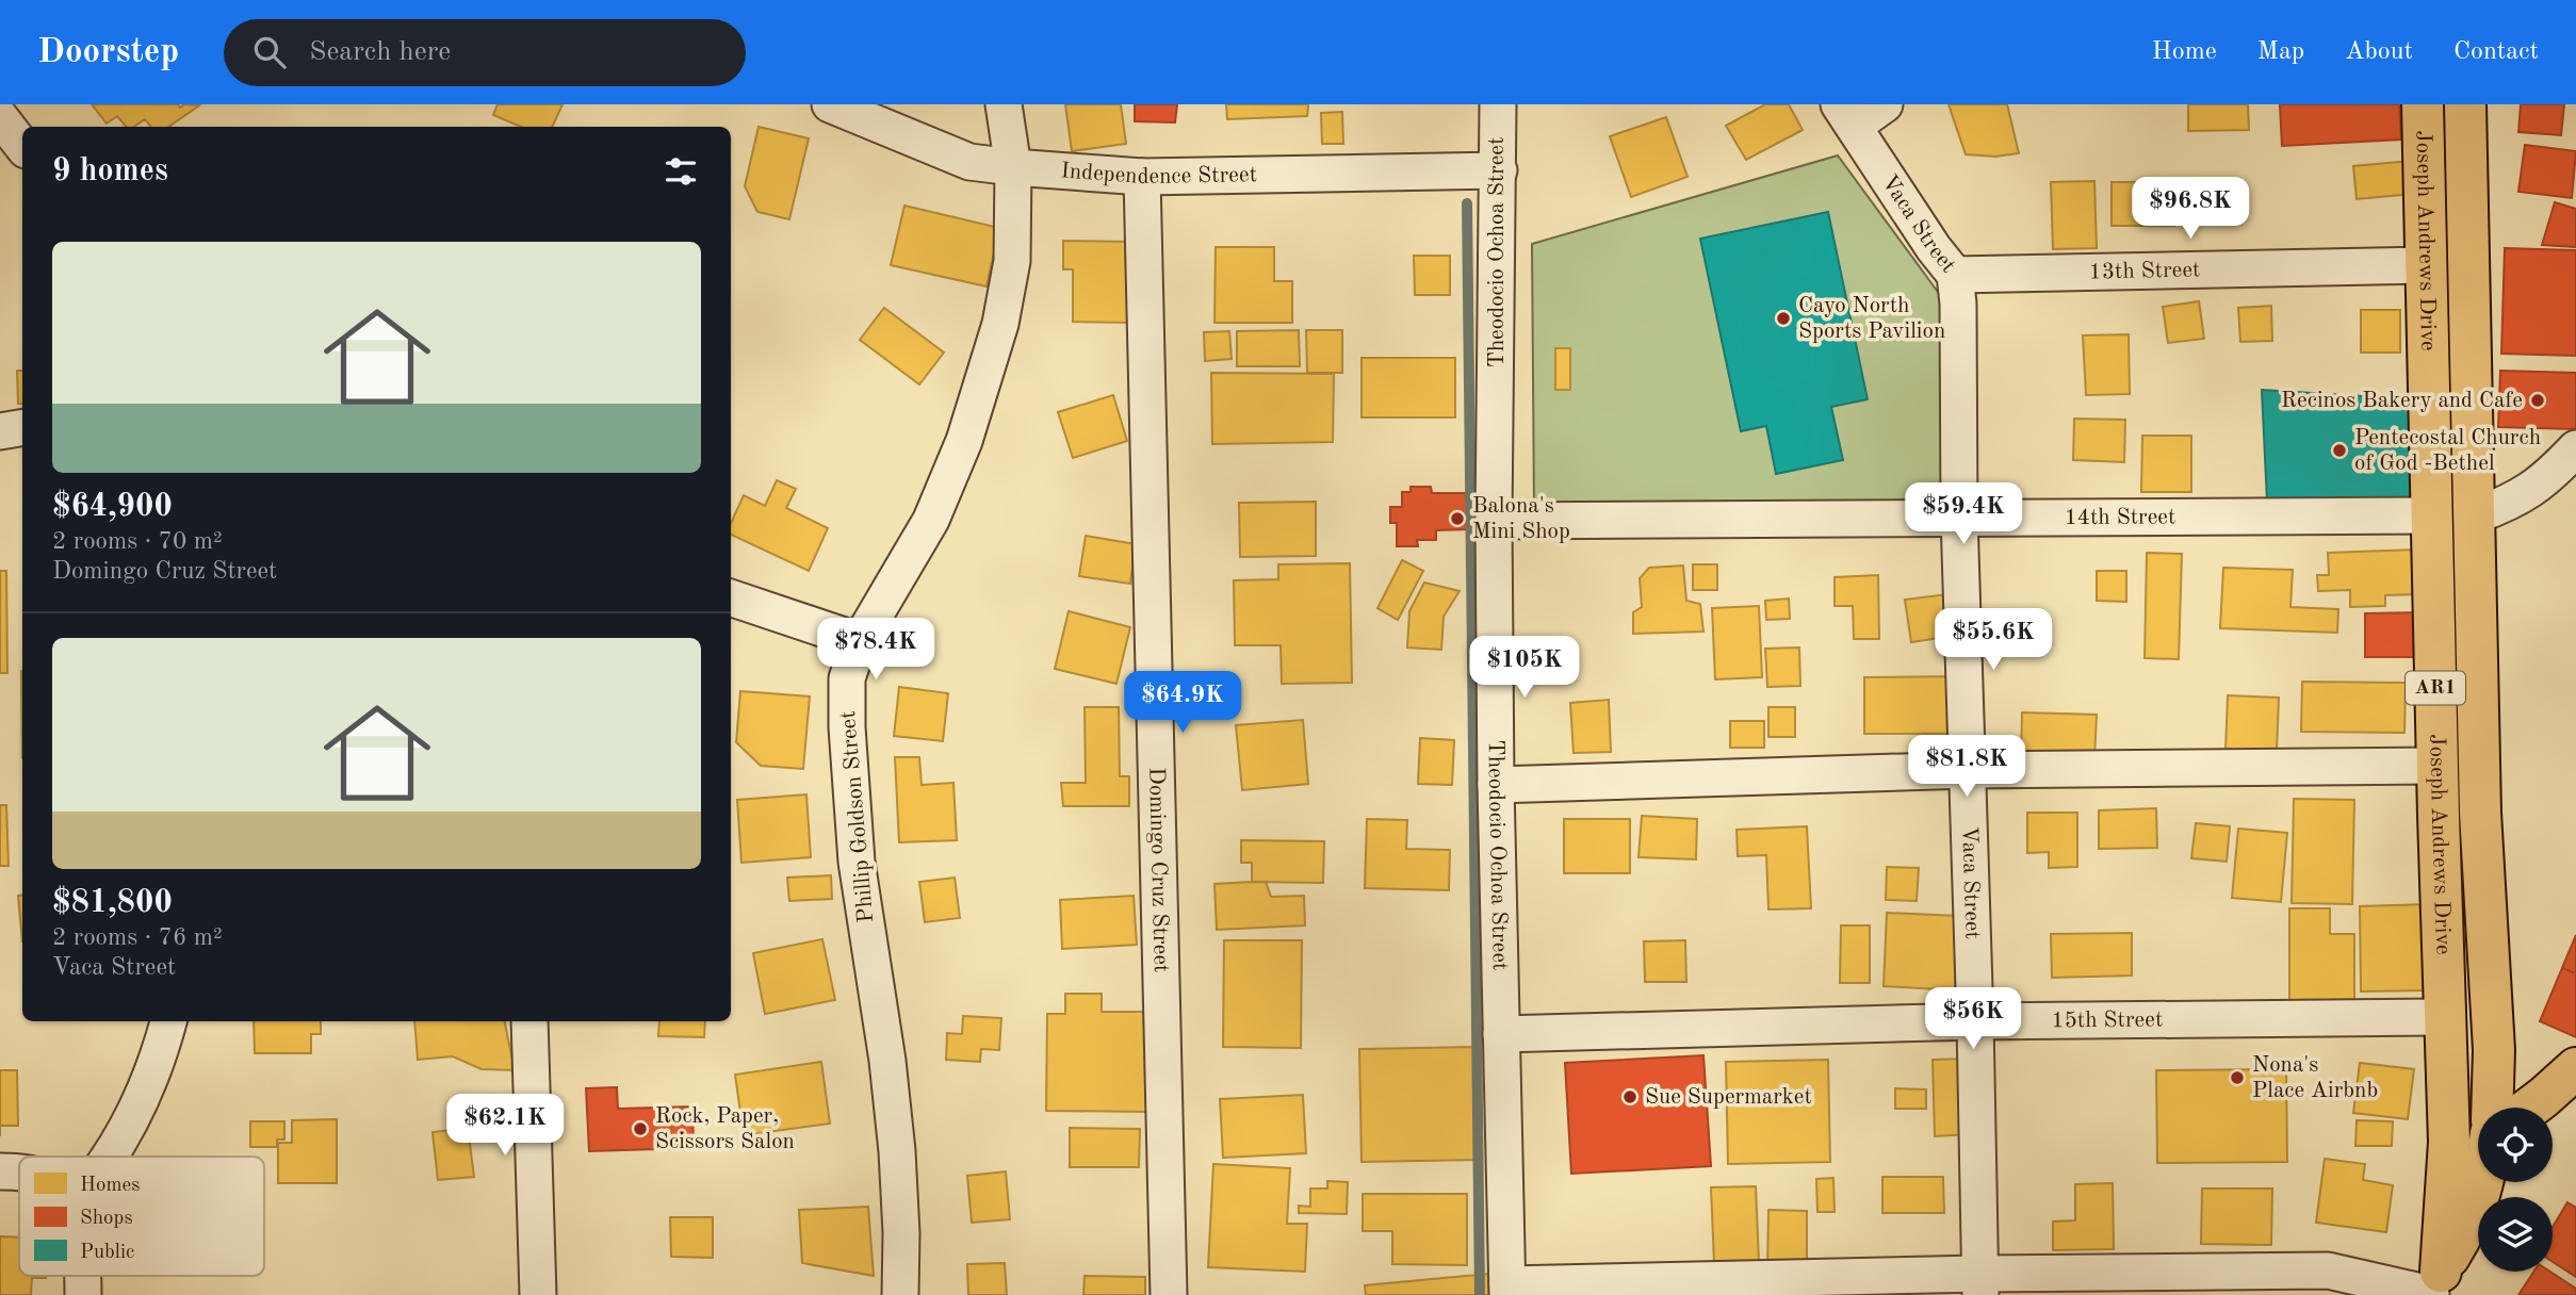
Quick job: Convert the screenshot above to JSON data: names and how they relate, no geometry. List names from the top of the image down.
{
  "streets": {
    "main road": ["Joseph Andrews Drive", "AR1"],
    "street": [
      "Independence Street",
      "Vaca Street",
      "Theodocio Ochoa Street",
      "13th Street",
      "14th Street",
      "Phillip Goldson Street",
      "Domingo Cruz Street",
      "15th Street"
    ]
  },
  "crossings": [
    ["Independence Street", "Theodocio Ochoa Street"],
    ["Independence Street", "Phillip Goldson Street"],
    ["Independence Street", "Domingo Cruz Street"],
    ["Vaca Street", "13th Street"],
    ["Vaca Street", "14th Street"],
    ["Vaca Street", "15th Street"],
    ["Joseph Andrews Drive", "13th Street"],
    ["Joseph Andrews Drive", "14th Street"],
    ["Joseph Andrews Drive", "15th Street"],
    ["Theodocio Ochoa Street", "14th Street"],
    ["Theodocio Ochoa Street", "15th Street"]
  ],
  "places": [
    "Cayo North Sports Pavilion",
    "Recinos Bakery and Cafe",
    "Pentecostal Church of God -Bethel",
    "Balona's Mini Shop",
    "Nona's Place Airbnb",
    "Sue Supermarket",
    "Rock, Paper, Scissors Salon"
  ],
  "legend": ["Homes", "Shops", "Public"],
  "page": {
    "header": "Doorstep",
    "search": "Search here",
    "nav": [
      "Home",
      "Map",
      "About",
      "Contact"
    ],
    "heading": "9 homes",
    "price": [
      "$96.8K",
      "$59.4K",
      "$55.6K",
      "$78.4K",
      "$105K",
      "$64.9K",
      "$81.8K",
      "$56K",
      "$62.1K"
    ],
    "list": [
      {
        "name": "$64,900",
        "note": "2 rooms · 70 m² · Domingo Cruz Street"
      },
      {
        "name": "$81,800",
        "note": "2 rooms · 76 m² · Vaca Street"
      }
    ]
  }
}
